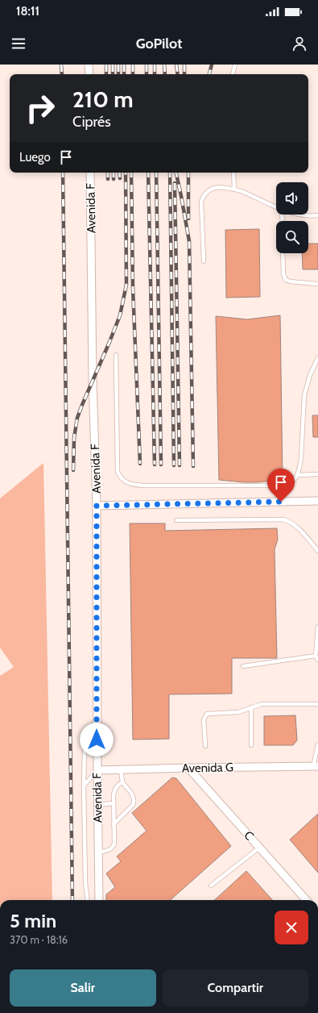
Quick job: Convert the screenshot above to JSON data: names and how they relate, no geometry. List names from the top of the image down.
{
  "streets": {
    "street": ["Avenida F", "Avenida G", "C"]
  },
  "crossings": [
    ["Avenida F", "Avenida G"],
    ["Avenida G", "C"]
  ],
  "page": {
    "status": "18:11",
    "header": "GoPilot",
    "turn": ["210 m", "Ciprés"],
    "then": "Luego",
    "heading": ["5 min", "370 m · 18:16"],
    "buttons": ["Salir", "Compartir"]
  }
}
